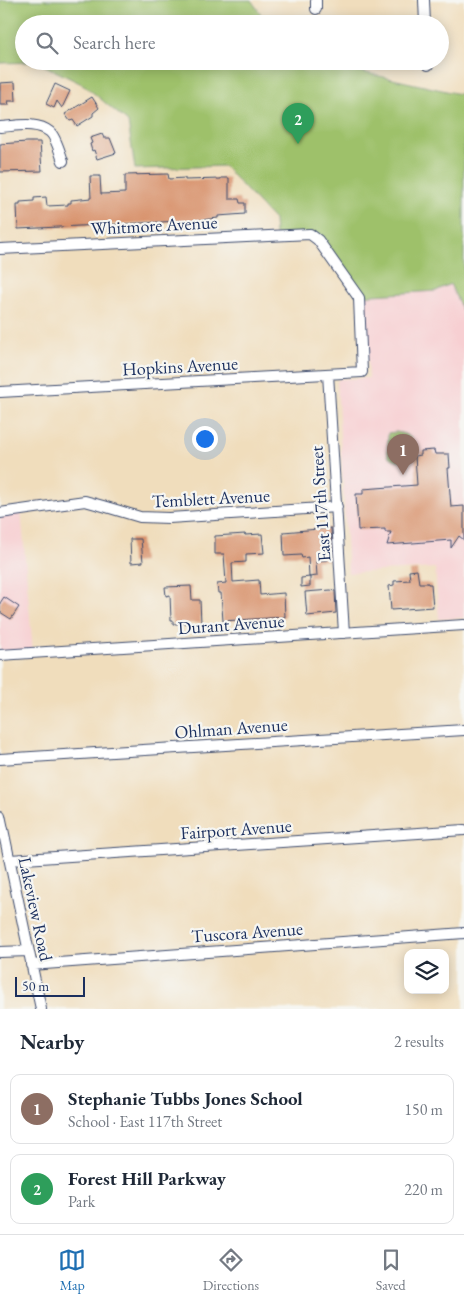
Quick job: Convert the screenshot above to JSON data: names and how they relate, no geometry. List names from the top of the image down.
{
  "streets": {
    "street": [
      "Whitmore Avenue",
      "Hopkins Avenue",
      "Temblett Avenue",
      "East 117th Street",
      "Durant Avenue",
      "Ohlman Avenue",
      "Fairport Avenue",
      "Lakeview Road",
      "Tuscora Avenue"
    ]
  },
  "crossings": [
    ["Whitmore Avenue", "Hopkins Avenue"],
    ["Hopkins Avenue", "East 117th Street"],
    ["Temblett Avenue", "East 117th Street"],
    ["East 117th Street", "Durant Avenue"],
    ["Fairport Avenue", "Lakeview Road"],
    ["Lakeview Road", "Tuscora Avenue"]
  ],
  "scale_bar": "50 m",
  "page": {
    "search": "Search here",
    "pins": ["2", "1"],
    "scale": "50 m",
    "heading": ["Nearby", "2 results"],
    "list": [
      {
        "mark": "1",
        "name": "Stephanie Tubbs Jones School",
        "note": "School · East 117th Street",
        "value": "150 m"
      },
      {
        "mark": "2",
        "name": "Forest Hill Parkway",
        "note": "Park",
        "value": "220 m"
      }
    ],
    "nav": ["Map", "Directions", "Saved"]
  }
}
